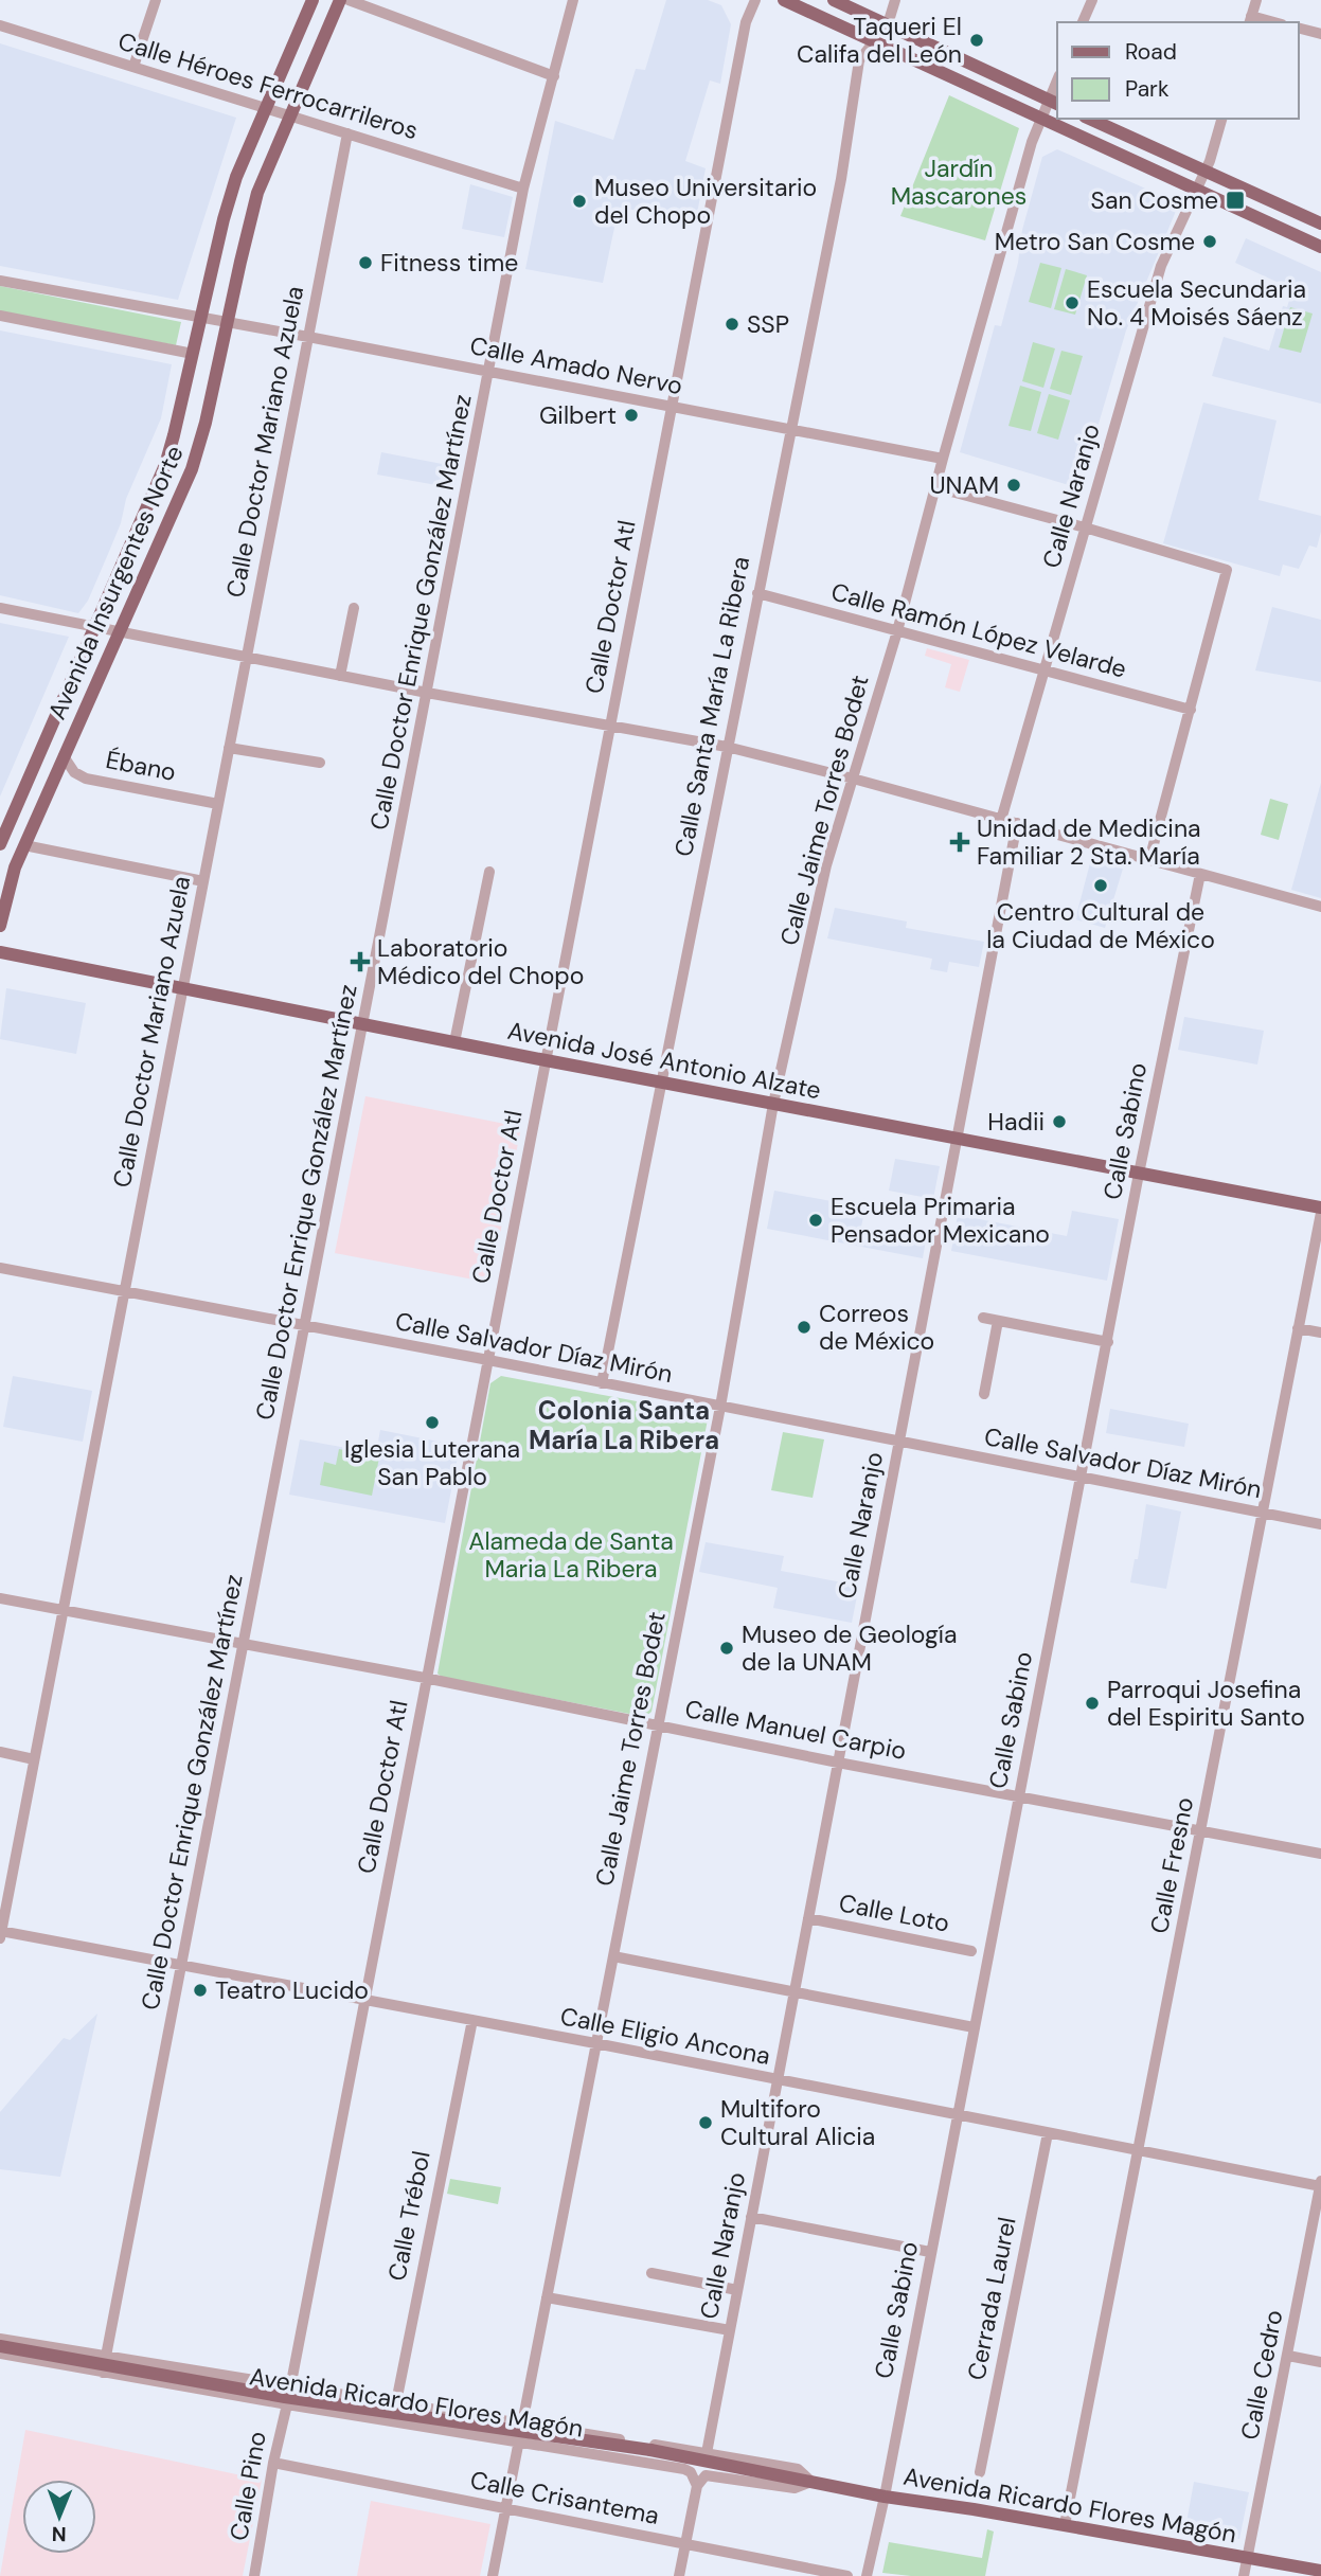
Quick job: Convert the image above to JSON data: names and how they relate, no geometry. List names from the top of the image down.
{
  "streets": {
    "main road": ["Avenida Insurgentes Norte", "Avenida José Antonio Alzate", "Avenida Ricardo Flores Magón"],
    "street": [
      "Calle Héroes Ferrocarrileros",
      "Calle Amado Nervo",
      "Calle Doctor Mariano Azuela",
      "Calle Naranjo",
      "Calle Doctor Atl",
      "Calle Doctor Enrique González Martínez",
      "Calle Ramón López Velarde",
      "Calle Santa María La Ribera",
      "Ébano",
      "Calle Jaime Torres Bodet",
      "Calle Sabino",
      "Calle Salvador Díaz Mirón",
      "Calle Manuel Carpio",
      "Calle Fresno",
      "Calle Loto",
      "Calle Eligio Ancona",
      "Calle Trébol",
      "Cerrada Laurel",
      "Calle Cedro",
      "Calle Pino",
      "Calle Crisantema"
    ]
  },
  "crossings": [
    ["Calle Héroes Ferrocarrileros", "Calle Doctor Mariano Azuela"],
    ["Calle Héroes Ferrocarrileros", "Avenida Insurgentes Norte"],
    ["Calle Héroes Ferrocarrileros", "Calle Doctor Enrique González Martínez"],
    ["Calle Amado Nervo", "Calle Doctor Mariano Azuela"],
    ["Calle Amado Nervo", "Avenida Insurgentes Norte"],
    ["Calle Amado Nervo", "Calle Doctor Atl"],
    ["Calle Amado Nervo", "Calle Doctor Enrique González Martínez"],
    ["Calle Amado Nervo", "Calle Santa María La Ribera"],
    ["Calle Amado Nervo", "Calle Jaime Torres Bodet"],
    ["Calle Doctor Mariano Azuela", "Ébano"],
    ["Calle Doctor Mariano Azuela", "Avenida José Antonio Alzate"],
    ["Calle Doctor Mariano Azuela", "Calle Salvador Díaz Mirón"],
    ["Calle Doctor Mariano Azuela", "Calle Manuel Carpio"],
    ["Calle Doctor Mariano Azuela", "Calle Eligio Ancona"],
    ["Calle Naranjo", "Calle Ramón López Velarde"],
    ["Calle Naranjo", "Avenida José Antonio Alzate"],
    ["Calle Naranjo", "Calle Salvador Díaz Mirón"],
    ["Calle Naranjo", "Calle Manuel Carpio"],
    ["Calle Naranjo", "Calle Loto"],
    ["Calle Naranjo", "Calle Eligio Ancona"],
    ["Calle Naranjo", "Avenida Ricardo Flores Magón"],
    ["Avenida Insurgentes Norte", "Ébano"],
    ["Calle Doctor Atl", "Avenida José Antonio Alzate"],
    ["Calle Doctor Atl", "Calle Salvador Díaz Mirón"],
    ["Calle Doctor Atl", "Calle Manuel Carpio"],
    ["Calle Doctor Atl", "Calle Eligio Ancona"],
    ["Calle Doctor Atl", "Avenida Ricardo Flores Magón"],
    ["Calle Doctor Atl", "Calle Pino"],
    ["Calle Doctor Enrique González Martínez", "Avenida José Antonio Alzate"],
    ["Calle Doctor Enrique González Martínez", "Calle Salvador Díaz Mirón"],
    ["Calle Doctor Enrique González Martínez", "Calle Manuel Carpio"],
    ["Calle Doctor Enrique González Martínez", "Calle Eligio Ancona"],
    ["Calle Doctor Enrique González Martínez", "Avenida Ricardo Flores Magón"],
    ["Calle Ramón López Velarde", "Calle Santa María La Ribera"],
    ["Calle Ramón López Velarde", "Calle Jaime Torres Bodet"],
    ["Calle Santa María La Ribera", "Avenida José Antonio Alzate"],
    ["Calle Santa María La Ribera", "Calle Salvador Díaz Mirón"],
    ["Calle Jaime Torres Bodet", "Avenida José Antonio Alzate"],
    ["Calle Jaime Torres Bodet", "Calle Salvador Díaz Mirón"],
    ["Calle Jaime Torres Bodet", "Calle Manuel Carpio"],
    ["Calle Jaime Torres Bodet", "Calle Eligio Ancona"],
    ["Calle Jaime Torres Bodet", "Avenida Ricardo Flores Magón"],
    ["Calle Jaime Torres Bodet", "Calle Crisantema"],
    ["Avenida José Antonio Alzate", "Calle Sabino"],
    ["Calle Sabino", "Calle Salvador Díaz Mirón"],
    ["Calle Sabino", "Calle Manuel Carpio"],
    ["Calle Sabino", "Calle Eligio Ancona"],
    ["Calle Sabino", "Avenida Ricardo Flores Magón"],
    ["Calle Salvador Díaz Mirón", "Calle Fresno"],
    ["Calle Manuel Carpio", "Calle Fresno"],
    ["Calle Fresno", "Calle Eligio Ancona"],
    ["Calle Fresno", "Avenida Ricardo Flores Magón"],
    ["Calle Eligio Ancona", "Calle Trébol"],
    ["Calle Eligio Ancona", "Cerrada Laurel"],
    ["Calle Eligio Ancona", "Calle Cedro"],
    ["Calle Trébol", "Avenida Ricardo Flores Magón"],
    ["Calle Cedro", "Avenida Ricardo Flores Magón"],
    ["Avenida Ricardo Flores Magón", "Calle Pino"],
    ["Calle Pino", "Calle Crisantema"]
  ],
  "districts": ["Colonia Santa María La Ribera"],
  "parks": ["Jardín Mascarones", "Alameda de Santa Maria La Ribera"],
  "places": {
    "other": [
      "Taqueri El Califa del León",
      "Museo Universitario del Chopo",
      "Metro San Cosme",
      "Fitness time",
      "Escuela Secundaria No. 4 Moisés Sáenz",
      "SSP",
      "Gilbert",
      "UNAM",
      "Centro Cultural de la Ciudad de México",
      "Hadii",
      "Escuela Primaria Pensador Mexicano",
      "Correos de México",
      "Iglesia Luterana San Pablo",
      "Museo de Geología de la UNAM",
      "Parroqui Josefina del Espiritu Santo",
      "Teatro Lucido",
      "Multiforo Cultural Alicia"
    ],
    "transit": ["San Cosme"],
    "health": ["Unidad de Medicina Familiar 2 Sta. María", "Laboratorio Médico del Chopo"]
  },
  "legend": ["Road", "Park"],
  "north": "bottom"
}
